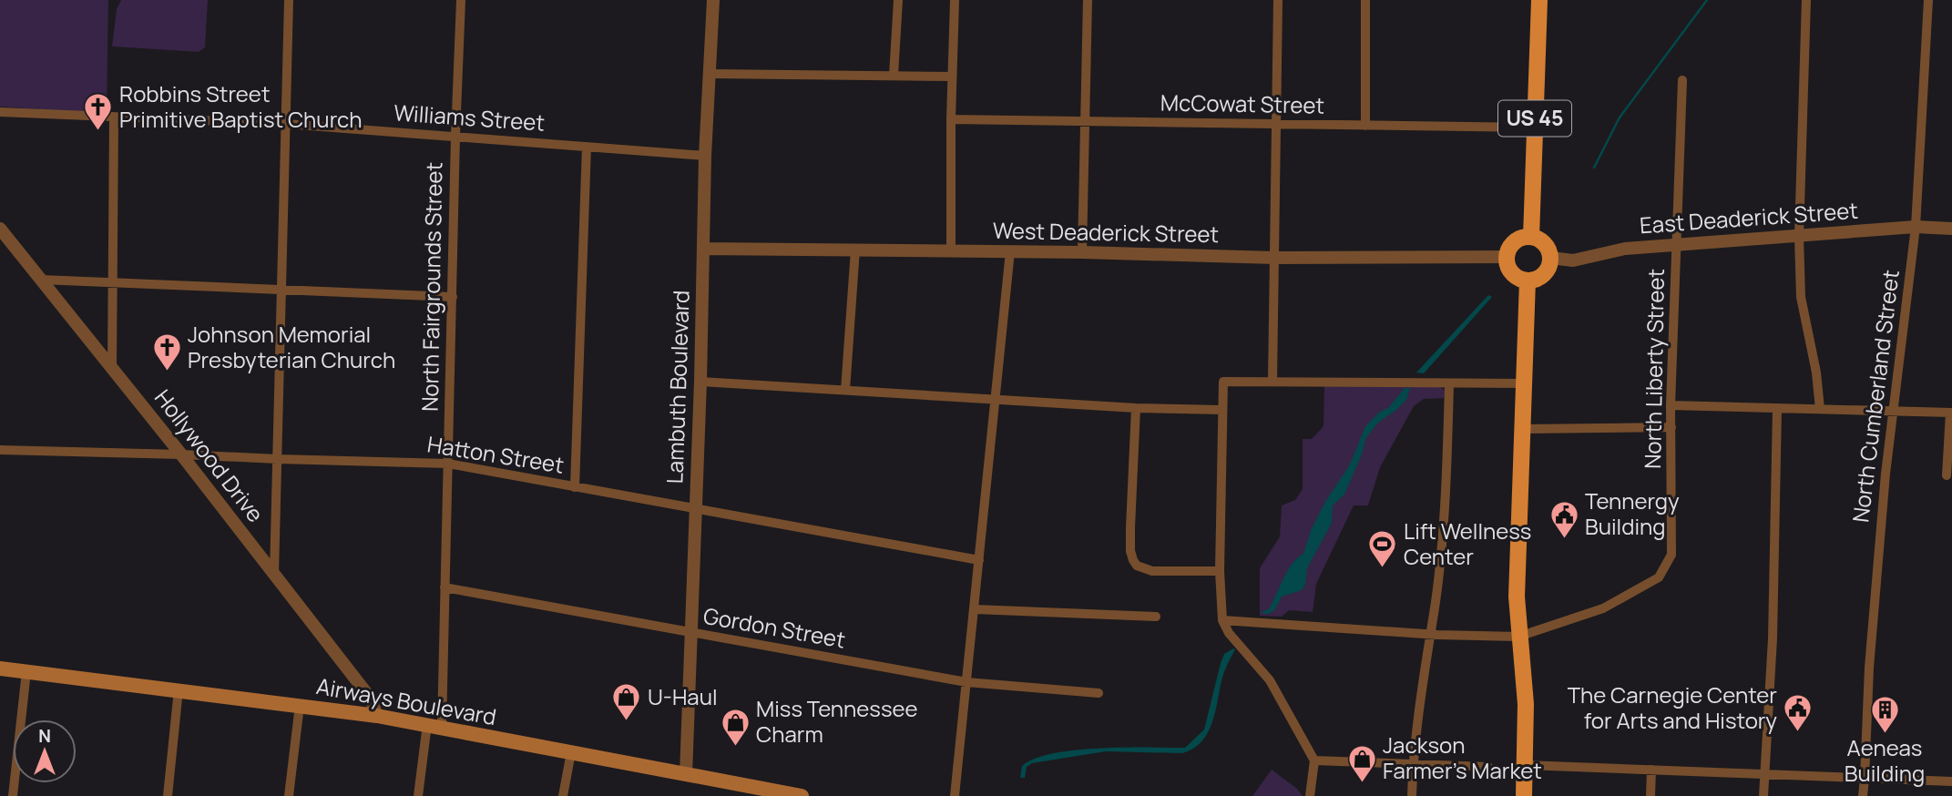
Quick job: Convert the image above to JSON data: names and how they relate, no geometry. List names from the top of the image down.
{
  "streets": {
    "main road": ["US 45", "Airways Boulevard"],
    "street": [
      "McCowat Street",
      "Williams Street",
      "East Deaderick Street",
      "West Deaderick Street",
      "North Fairgrounds Street",
      "North Liberty Street",
      "Lambuth Boulevard",
      "North Cumberland Street",
      "Hatton Street",
      "Hollywood Drive",
      "Gordon Street"
    ]
  },
  "crossings": [
    ["McCowat Street", "US 45"],
    ["Williams Street", "North Fairgrounds Street"],
    ["Williams Street", "Lambuth Boulevard"],
    ["US 45", "East Deaderick Street"],
    ["US 45", "West Deaderick Street"],
    ["East Deaderick Street", "West Deaderick Street"],
    ["East Deaderick Street", "North Liberty Street"],
    ["East Deaderick Street", "North Cumberland Street"],
    ["West Deaderick Street", "Lambuth Boulevard"],
    ["North Fairgrounds Street", "Hatton Street"],
    ["North Fairgrounds Street", "Gordon Street"],
    ["North Fairgrounds Street", "Airways Boulevard"],
    ["Lambuth Boulevard", "Hatton Street"],
    ["Lambuth Boulevard", "Gordon Street"],
    ["Lambuth Boulevard", "Airways Boulevard"],
    ["Hatton Street", "Hollywood Drive"],
    ["Hollywood Drive", "Airways Boulevard"]
  ],
  "places": {
    "church": ["Robbins Street Primitive Baptist Church", "Johnson Memorial Presbyterian Church"],
    "public building": ["Tennergy Building", "The Carnegie Center for Arts and History"],
    "sports": ["Lift Wellness Center"],
    "shop": ["U-Haul", "Miss Tennessee Charm", "Jackson Farmer's Market"],
    "building": ["Aeneas Building"]
  },
  "north": "top"
}
